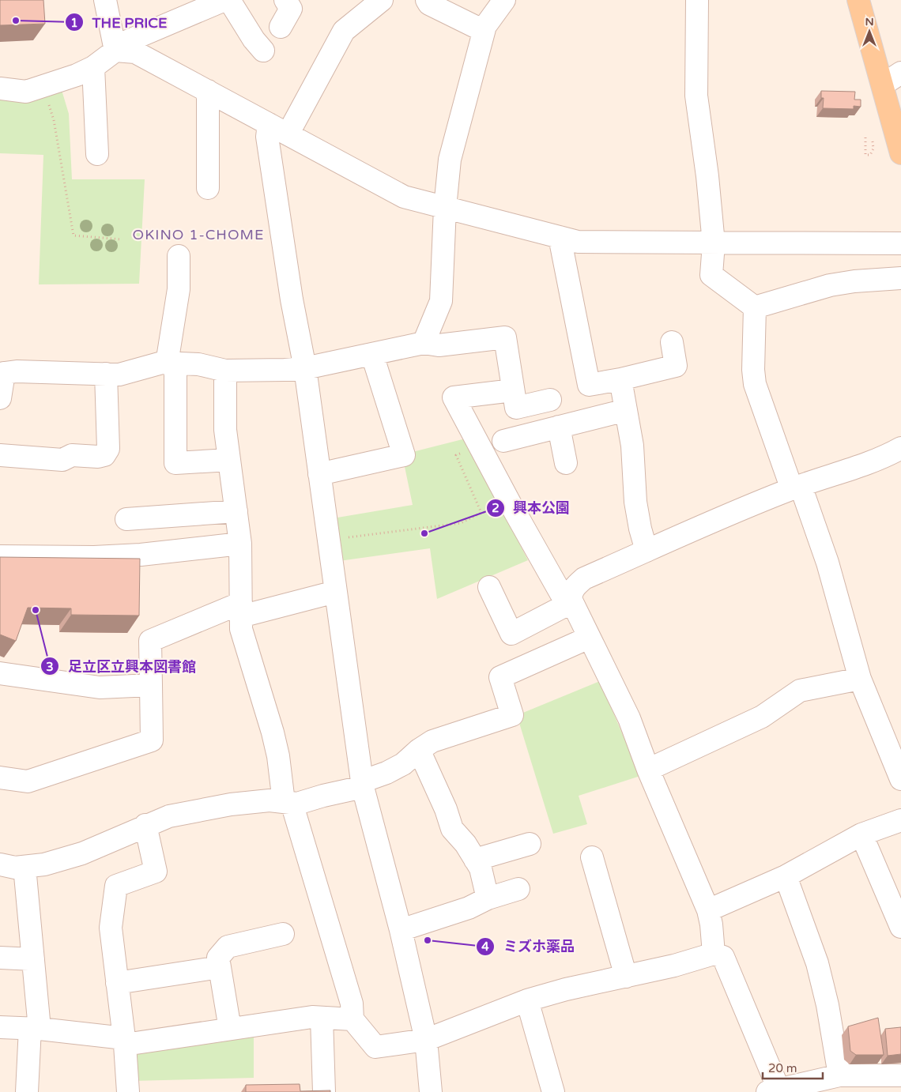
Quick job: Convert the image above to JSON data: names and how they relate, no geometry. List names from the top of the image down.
{
  "districts": ["OKINO 1-CHOME"],
  "places": [
    "THE PRICE",
    "興本公園",
    "足立区立興本図書館",
    "ミズホ薬品"
  ],
  "scale_bar": "20 m",
  "north": "top"
}
